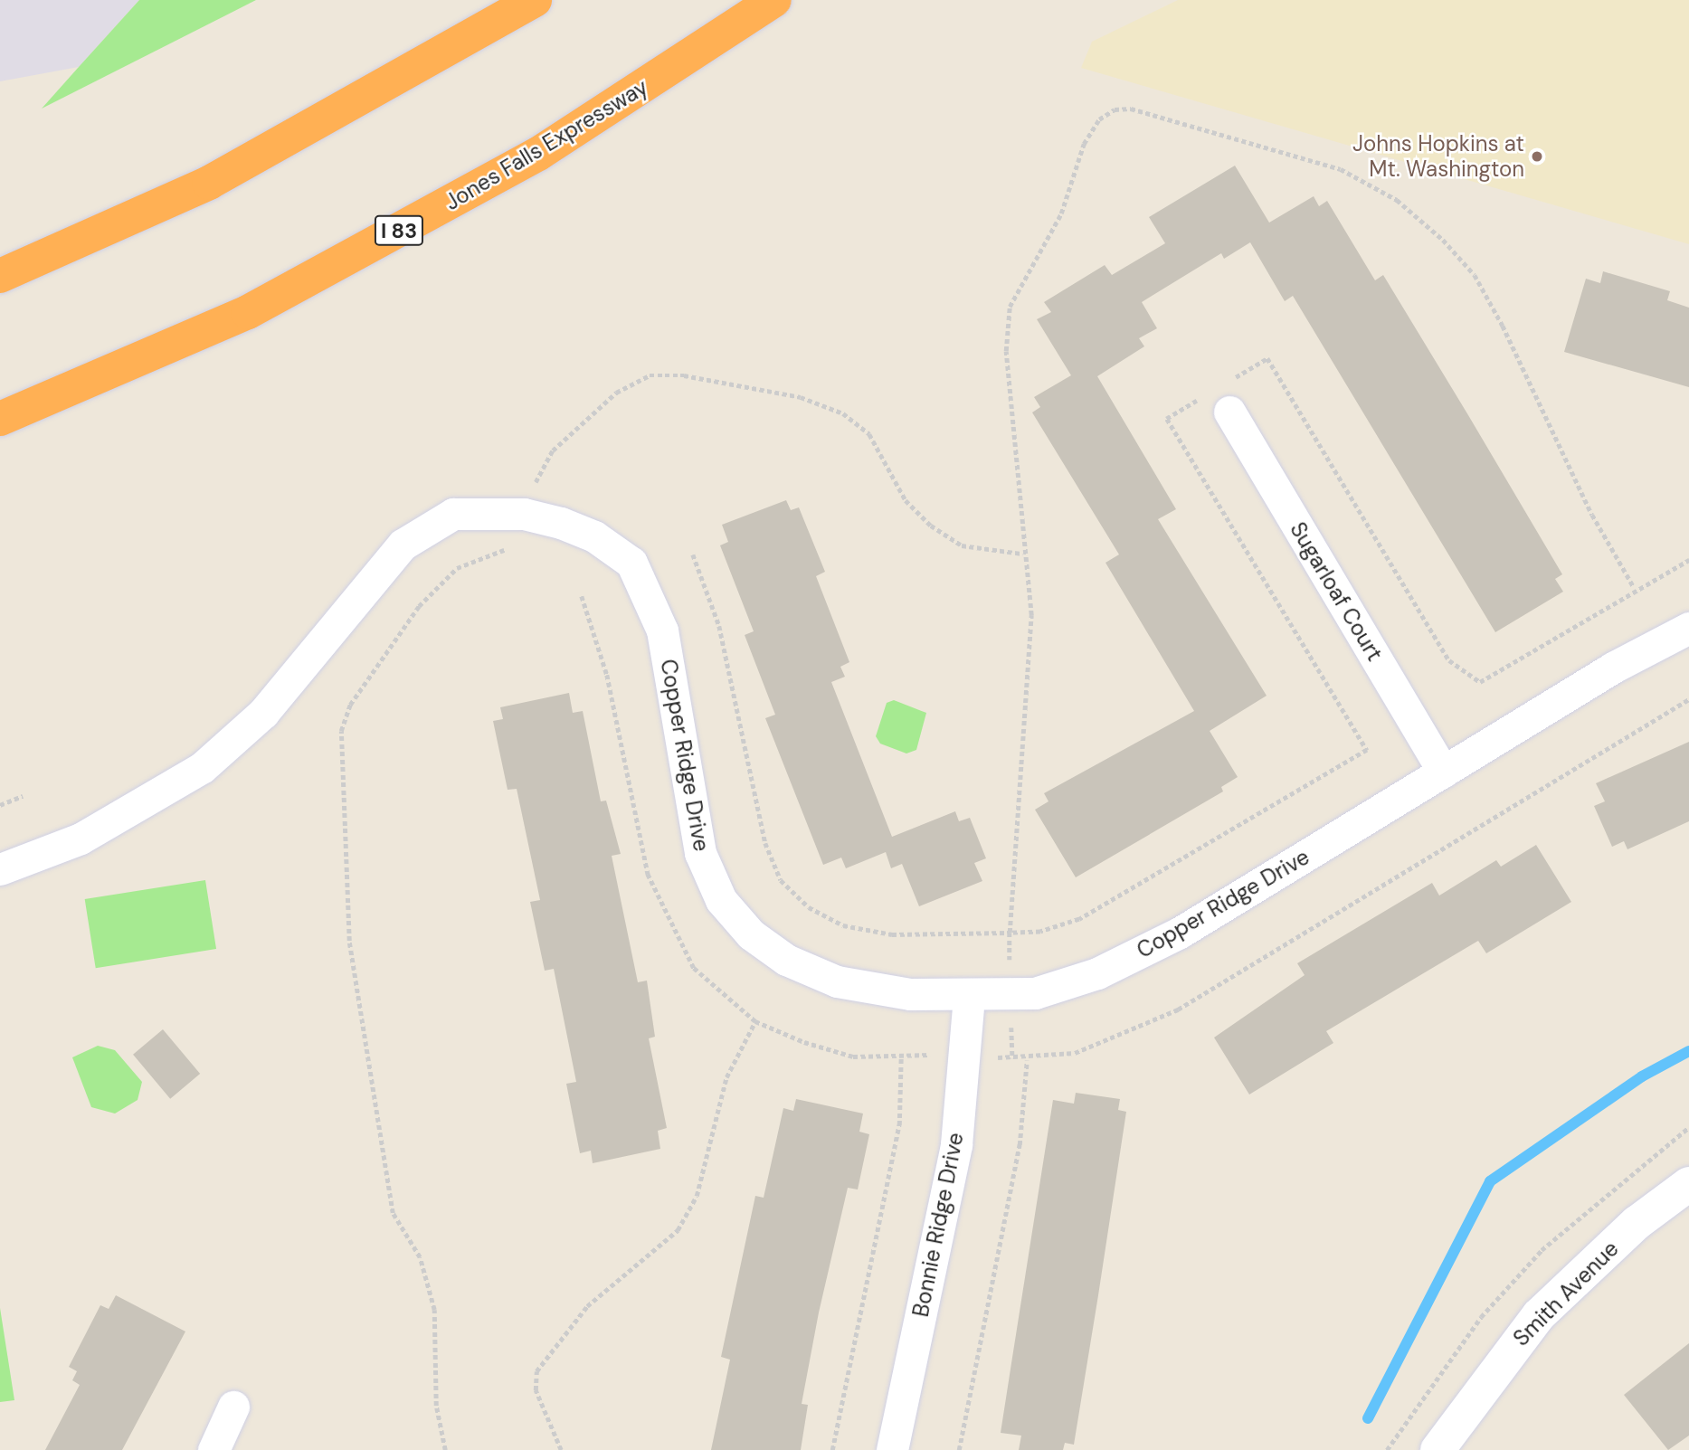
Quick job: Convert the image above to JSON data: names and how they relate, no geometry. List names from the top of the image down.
{
  "streets": {
    "highway": ["Jones Falls Expressway", "I 83"],
    "main road": ["Smith Avenue"],
    "street": ["Sugarloaf Court", "Copper Ridge Drive", "Bonnie Ridge Drive"]
  },
  "crossings": [
    ["Sugarloaf Court", "Copper Ridge Drive"],
    ["Copper Ridge Drive", "Bonnie Ridge Drive"]
  ],
  "places": ["Johns Hopkins at Mt. Washington"]
}
